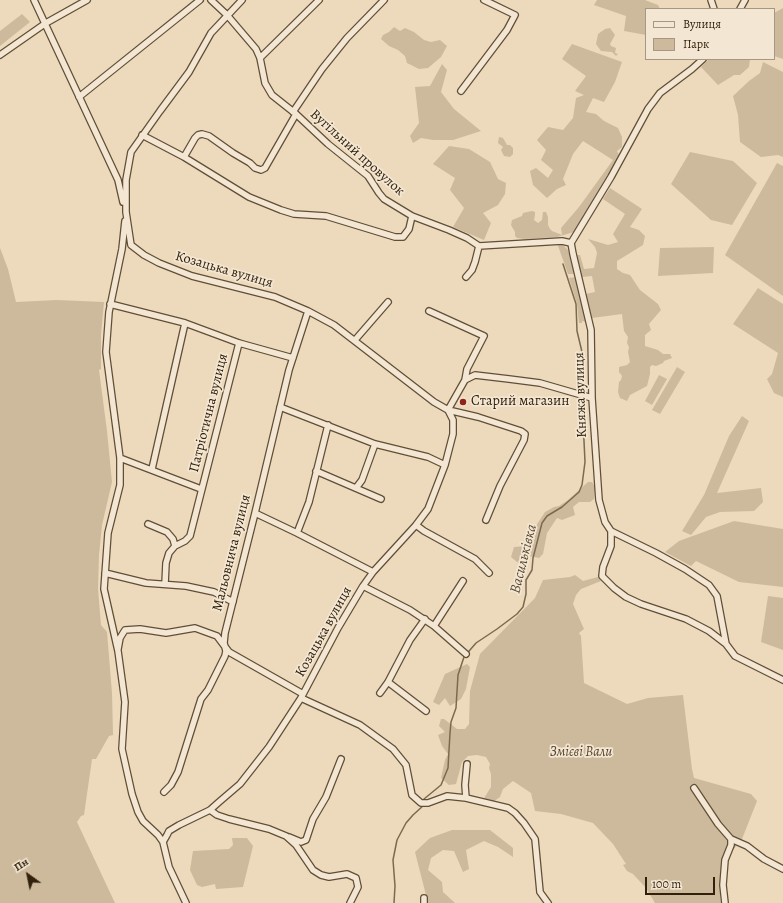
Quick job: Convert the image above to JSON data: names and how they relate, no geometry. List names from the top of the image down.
{
  "streets": {
    "street": [
      "Вугільний провулок",
      "Козацька вулиця",
      "Княжа вулиця",
      "Патріотична вулиця",
      "Мальовнича вулиця"
    ]
  },
  "crossings": [
    ["Козацька вулиця", "Мальовнича вулиця"],
    ["Патріотична вулиця", "Мальовнича вулиця"]
  ],
  "water": ["Васильківка"],
  "parks": ["Змієві Вали"],
  "places": ["Старий магазин"],
  "legend": ["Вулиця", "Парк"],
  "scale_bar": "100 m",
  "north": "top left"
}
